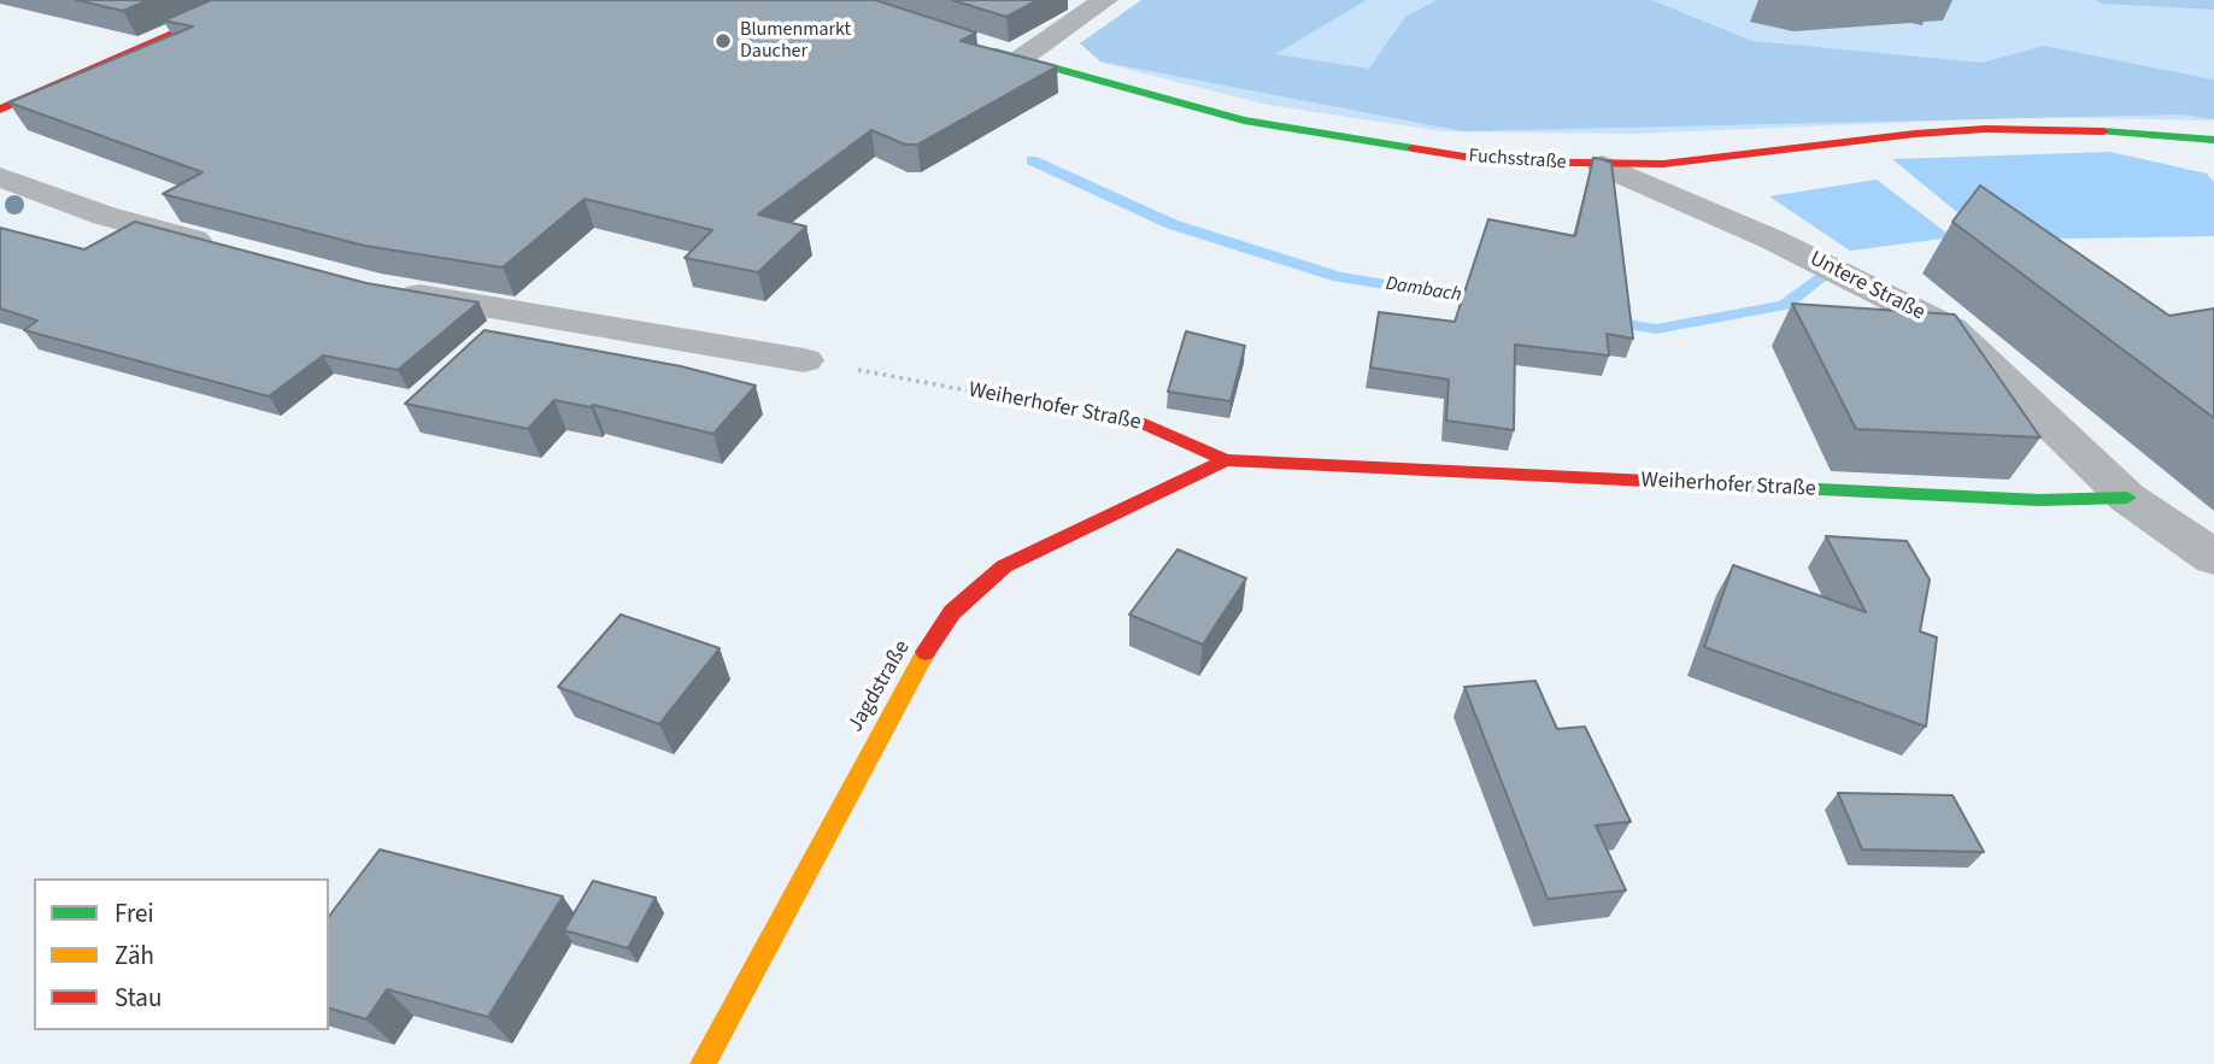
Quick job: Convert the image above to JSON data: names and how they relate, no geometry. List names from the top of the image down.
{
  "streets": {
    "main road": ["Fuchsstraße", "Weiherhofer Straße", "Jagdstraße"],
    "street": ["Untere Straße"]
  },
  "crossings": [
    ["Fuchsstraße", "Untere Straße"],
    ["Untere Straße", "Weiherhofer Straße"],
    ["Weiherhofer Straße", "Jagdstraße"]
  ],
  "water": ["Dambach"],
  "places": ["Blumenmarkt Daucher"],
  "legend": ["Frei", "Zäh", "Stau"]
}
